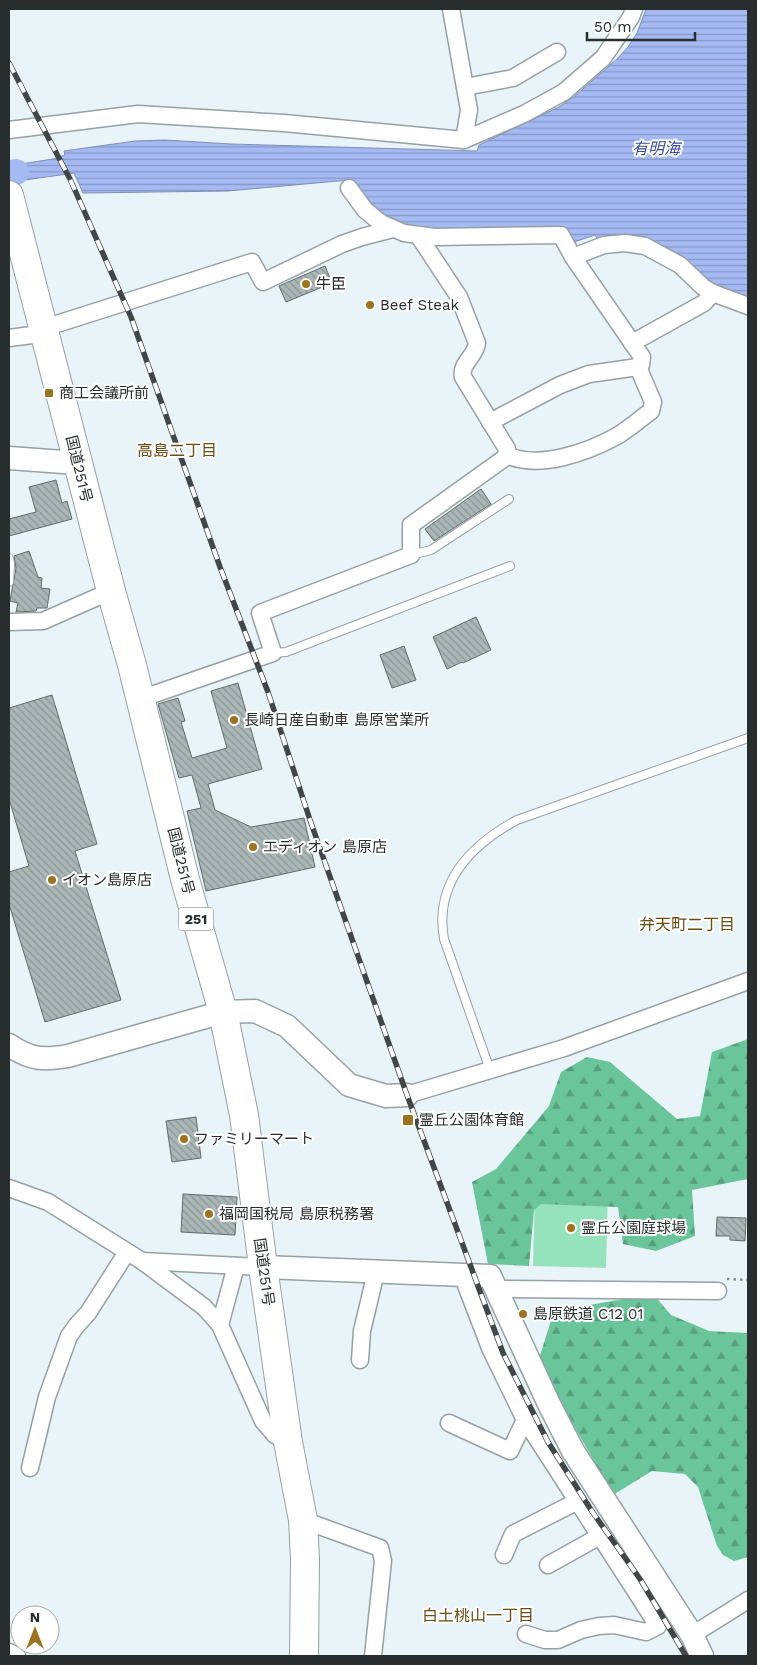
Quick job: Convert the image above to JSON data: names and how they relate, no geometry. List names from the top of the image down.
{
  "streets": {
    "highway": ["国道251号", "251"]
  },
  "districts": ["高島二丁目", "弁天町二丁目", "白土桃山一丁目"],
  "water": ["有明海"],
  "places": {
    "other": [
      "牛臣",
      "Beef Steak",
      "長崎日産自動車 島原営業所",
      "エディオン 島原店",
      "イオン島原店",
      "ファミリーマート",
      "福岡国税局 島原税務署",
      "霊丘公園庭球場",
      "島原鉄道 C12 01"
    ],
    "transit": ["商工会議所前", "霊丘公園体育館"]
  },
  "scale_bar": "50 m",
  "north": "top"
}
